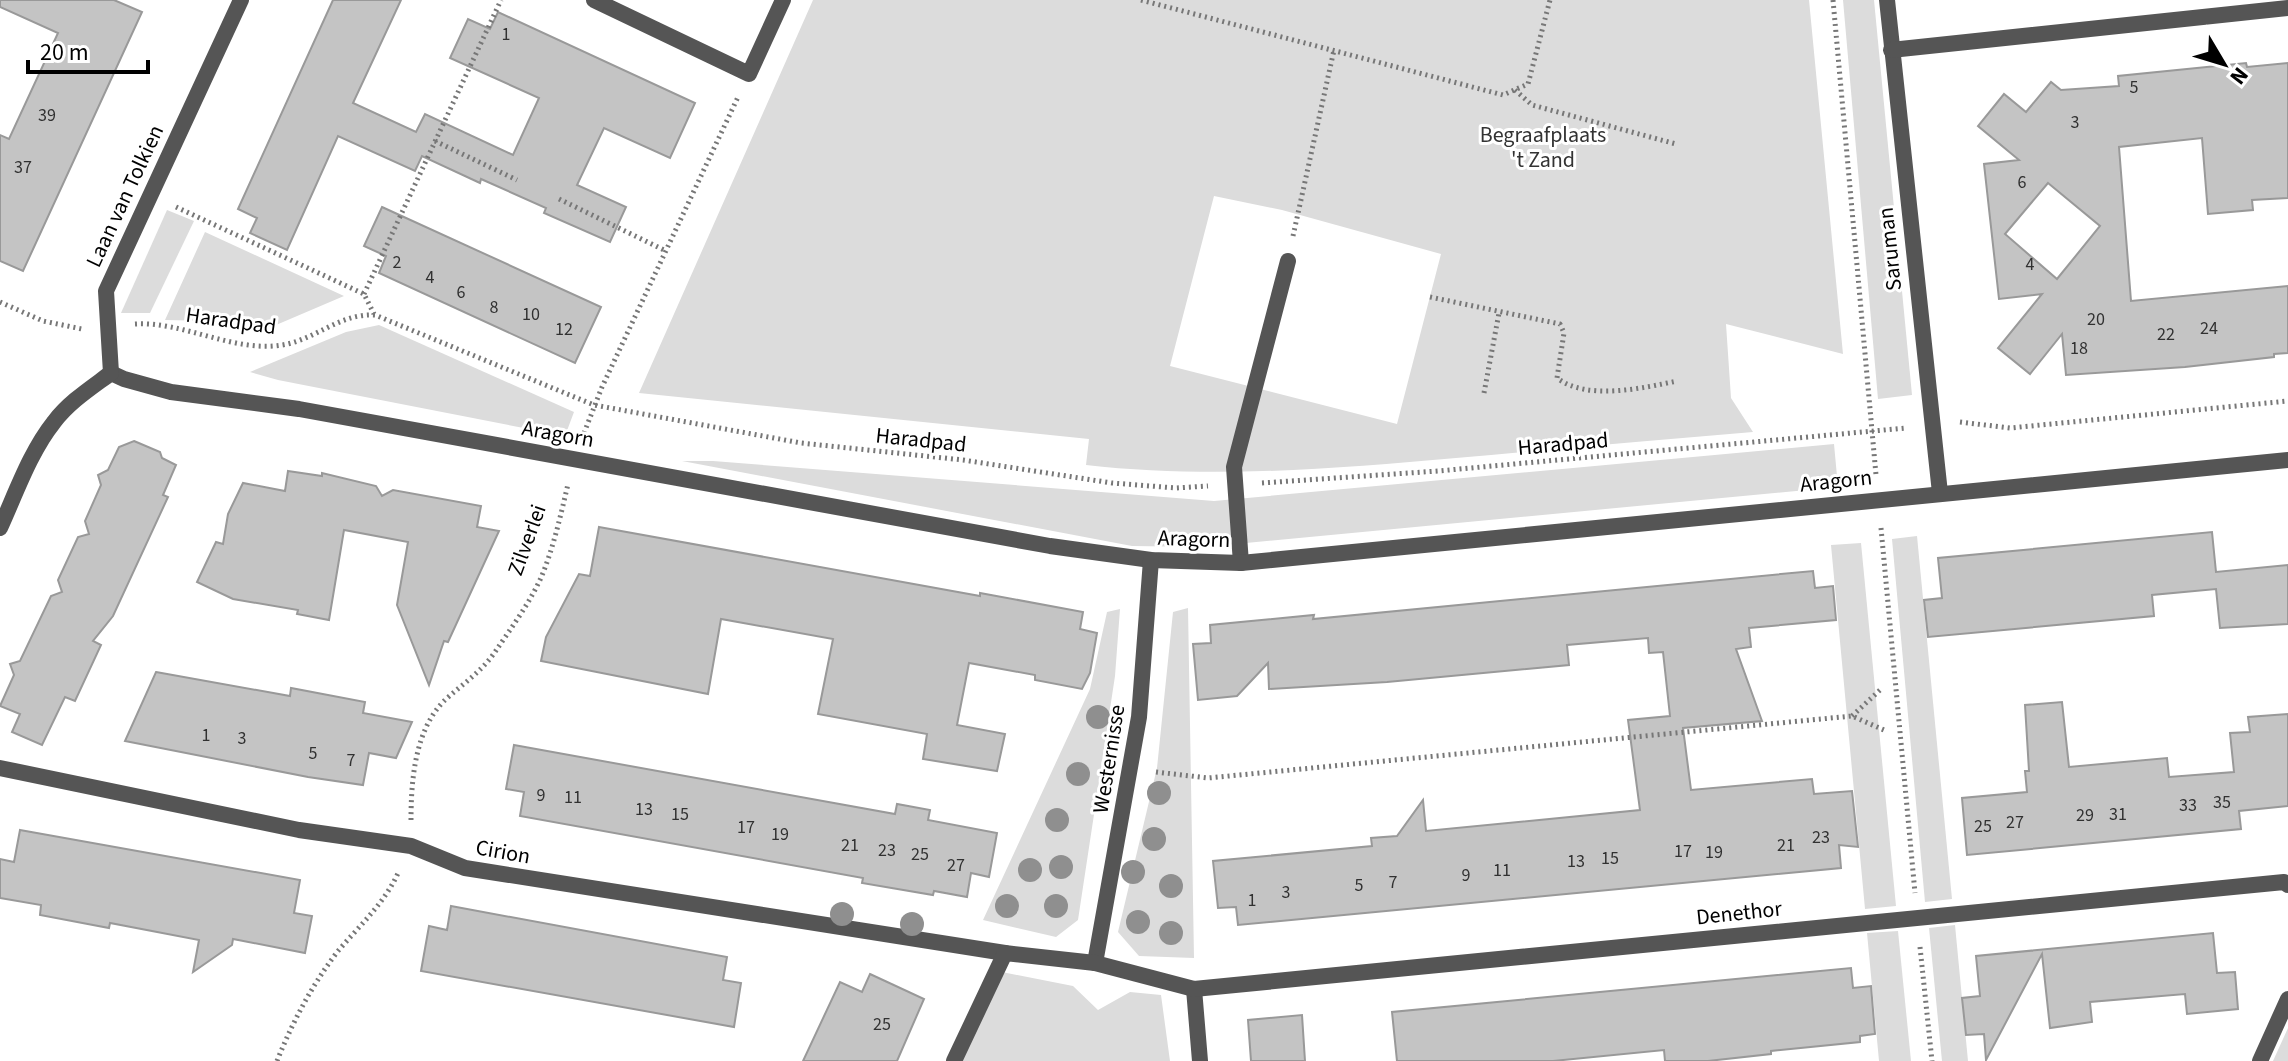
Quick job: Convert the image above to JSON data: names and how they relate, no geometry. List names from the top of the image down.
{
  "streets": {
    "street": [
      "Laan van Tolkien",
      "Saruman",
      "Aragorn",
      "Westernisse",
      "Cirion",
      "Denethor"
    ],
    "path": ["Haradpad", "Zilverlei"]
  },
  "crossings": [
    ["Laan van Tolkien", "Haradpad"],
    ["Laan van Tolkien", "Aragorn"],
    ["Saruman", "Aragorn"],
    ["Haradpad", "Aragorn"],
    ["Haradpad", "Zilverlei"],
    ["Aragorn", "Zilverlei"],
    ["Aragorn", "Westernisse"],
    ["Zilverlei", "Cirion"]
  ],
  "parks": ["Begraafplaats 't Zand"],
  "house_numbers": [
    "1",
    "5",
    "39",
    "3",
    "37",
    "6",
    "2",
    "4",
    "4",
    "6",
    "8",
    "10",
    "20",
    "24",
    "12",
    "22",
    "18",
    "1",
    "3",
    "5",
    "7",
    "9",
    "11",
    "35",
    "33",
    "13",
    "15",
    "31",
    "29",
    "27",
    "25",
    "17",
    "19",
    "23",
    "21",
    "21",
    "23",
    "17",
    "19",
    "25",
    "15",
    "13",
    "27",
    "11",
    "9",
    "7",
    "5",
    "3",
    "1",
    "25"
  ],
  "scale_bar": "20 m",
  "north": "bottom right"
}
